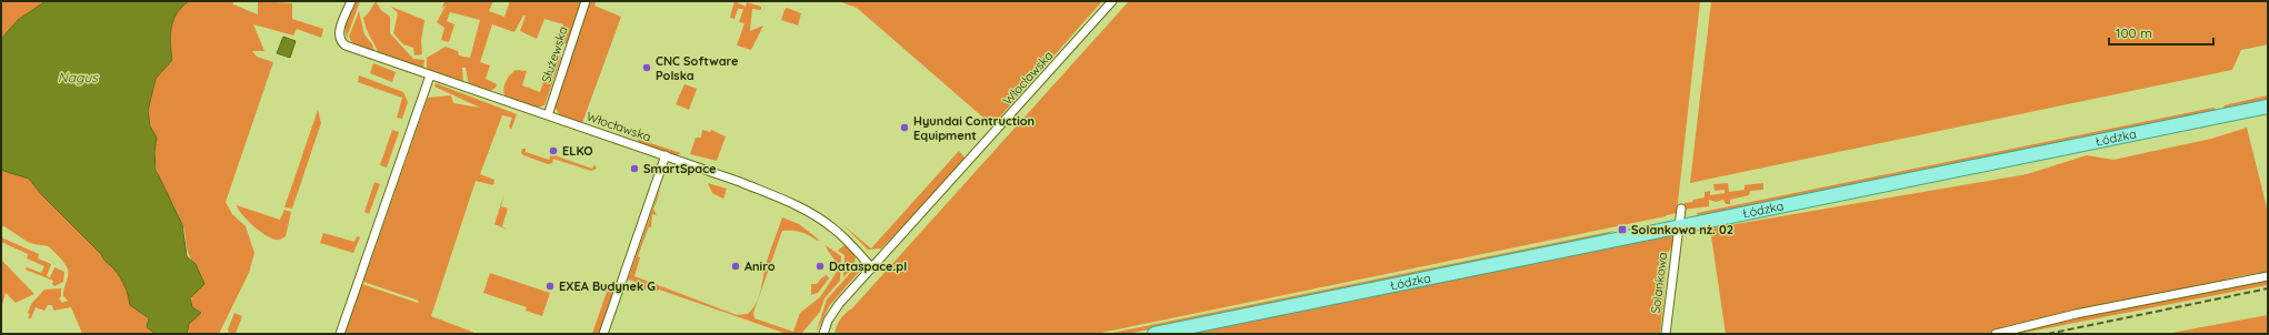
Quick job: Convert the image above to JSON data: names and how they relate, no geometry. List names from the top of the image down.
{
  "streets": {
    "main road": ["Łódzka"],
    "street": ["Służewska", "Włocławska", "Solankowa"]
  },
  "crossings": [
    ["Służewska", "Włocławska"],
    ["Łódzka", "Solankowa"]
  ],
  "water": ["Nagus"],
  "places": {
    "other": [
      "CNC Software Polska",
      "Hyundai Contruction Equipment",
      "ELKO",
      "SmartSpace",
      "Aniro",
      "Dataspace.pl",
      "EXEA Budynek G"
    ],
    "transit": ["Solankowa nż. 02"]
  },
  "scale_bar": "100 m"
}
